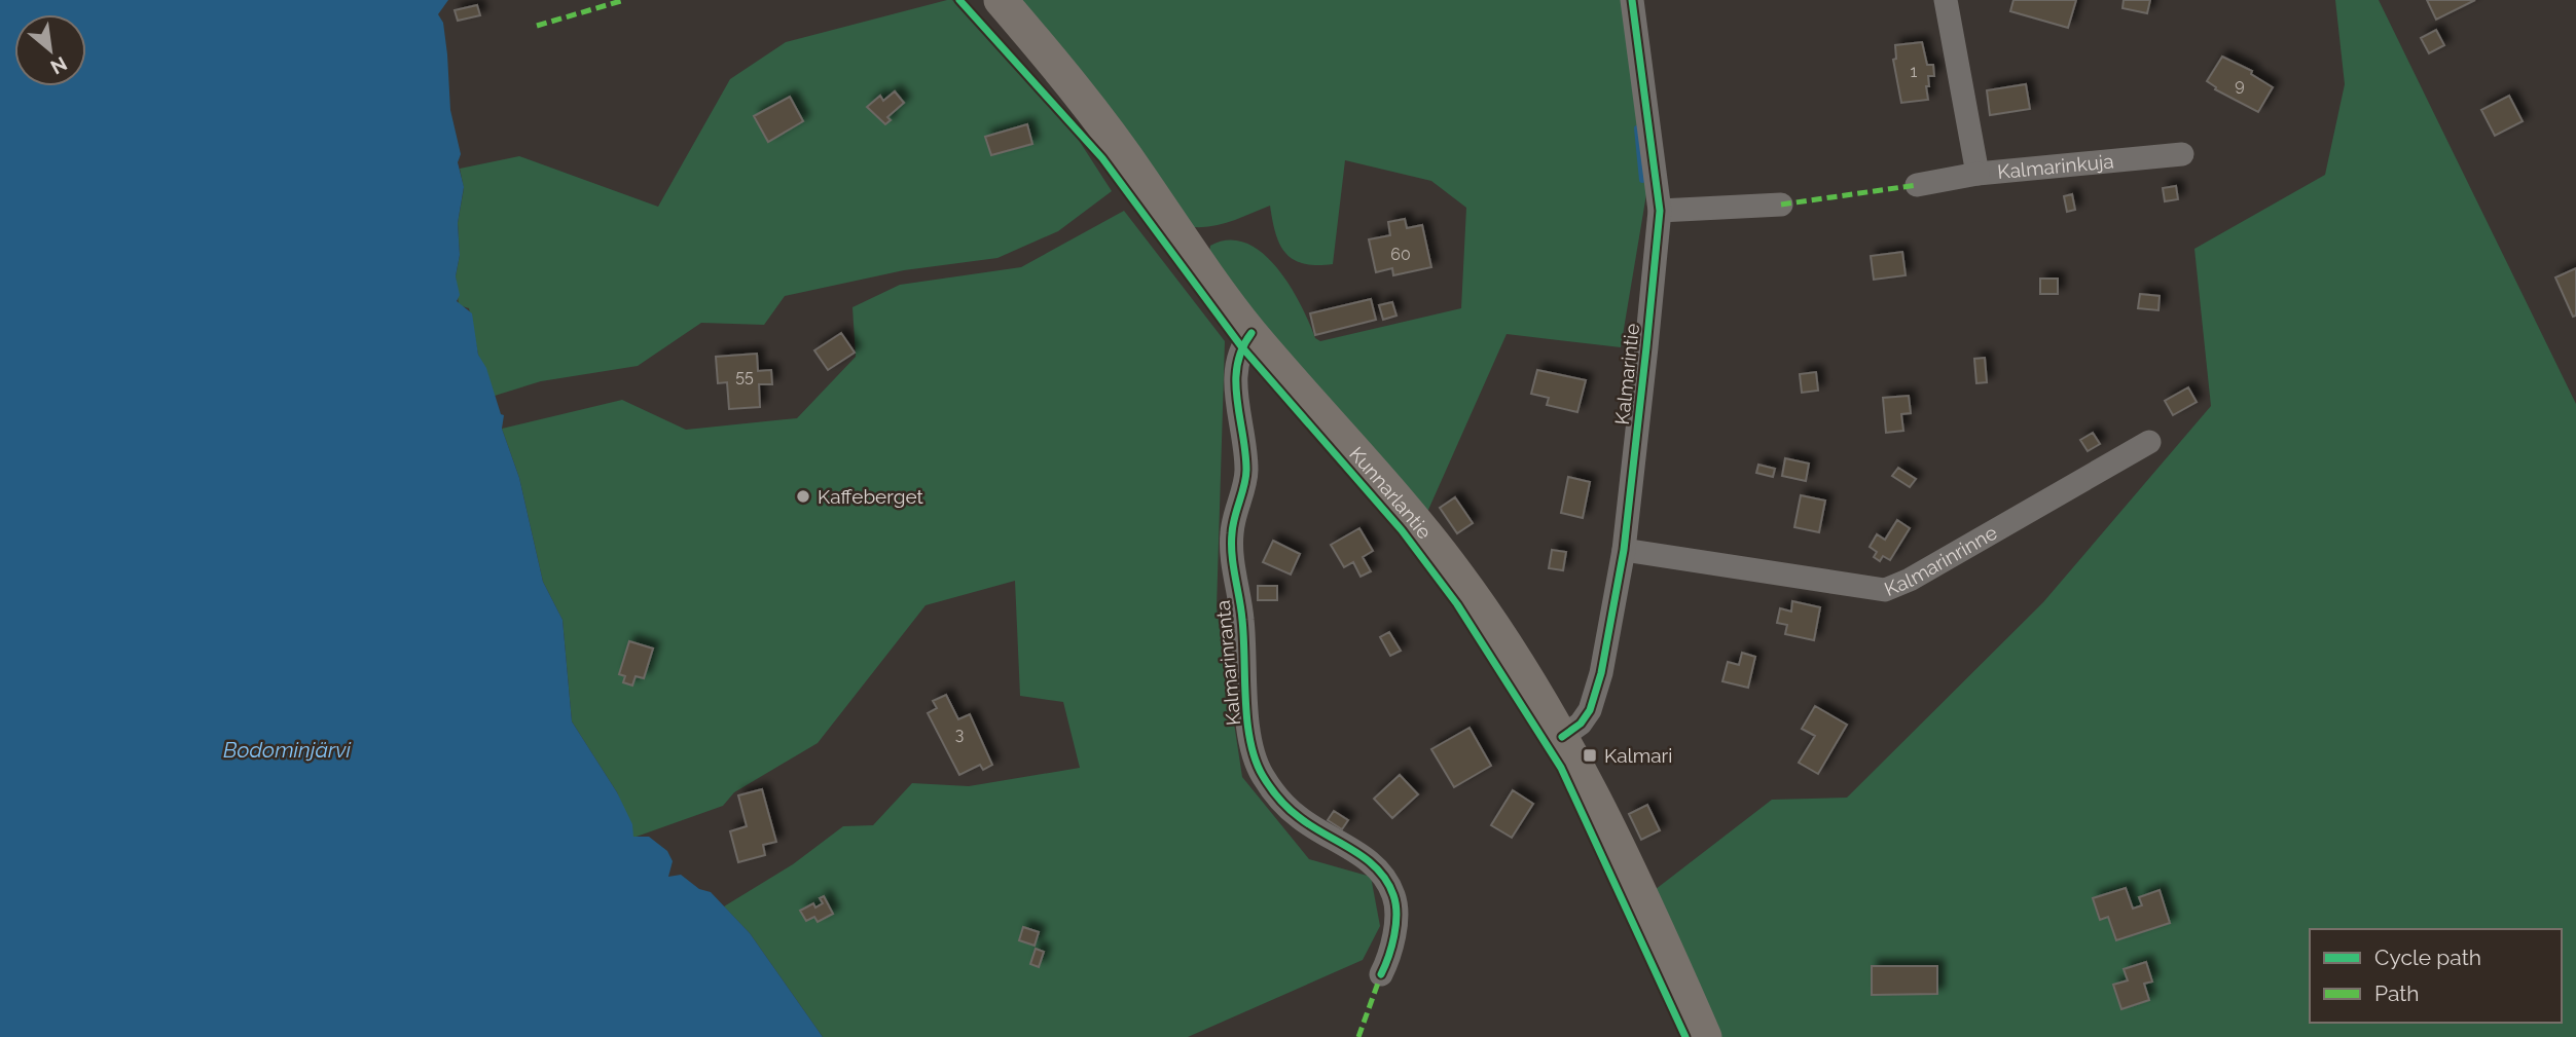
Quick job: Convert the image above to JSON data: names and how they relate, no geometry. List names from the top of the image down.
{
  "streets": {
    "main road": ["Kunnarlantie"],
    "street": [
      "Kalmarinkuja",
      "Kalmarintie",
      "Kalmarinrinne",
      "Kalmarinranta"
    ]
  },
  "crossings": [
    ["Kalmarintie", "Kunnarlantie"],
    ["Kalmarintie", "Kalmarinrinne"],
    ["Kunnarlantie", "Kalmarinranta"]
  ],
  "water": ["Bodominjärvi"],
  "places": {
    "other": ["Kaffeberget"],
    "transit": ["Kalmari"]
  },
  "house_numbers": [
    "1",
    "9",
    "60",
    "55",
    "3"
  ],
  "legend": ["Cycle path", "Path"],
  "north": "bottom right"
}
